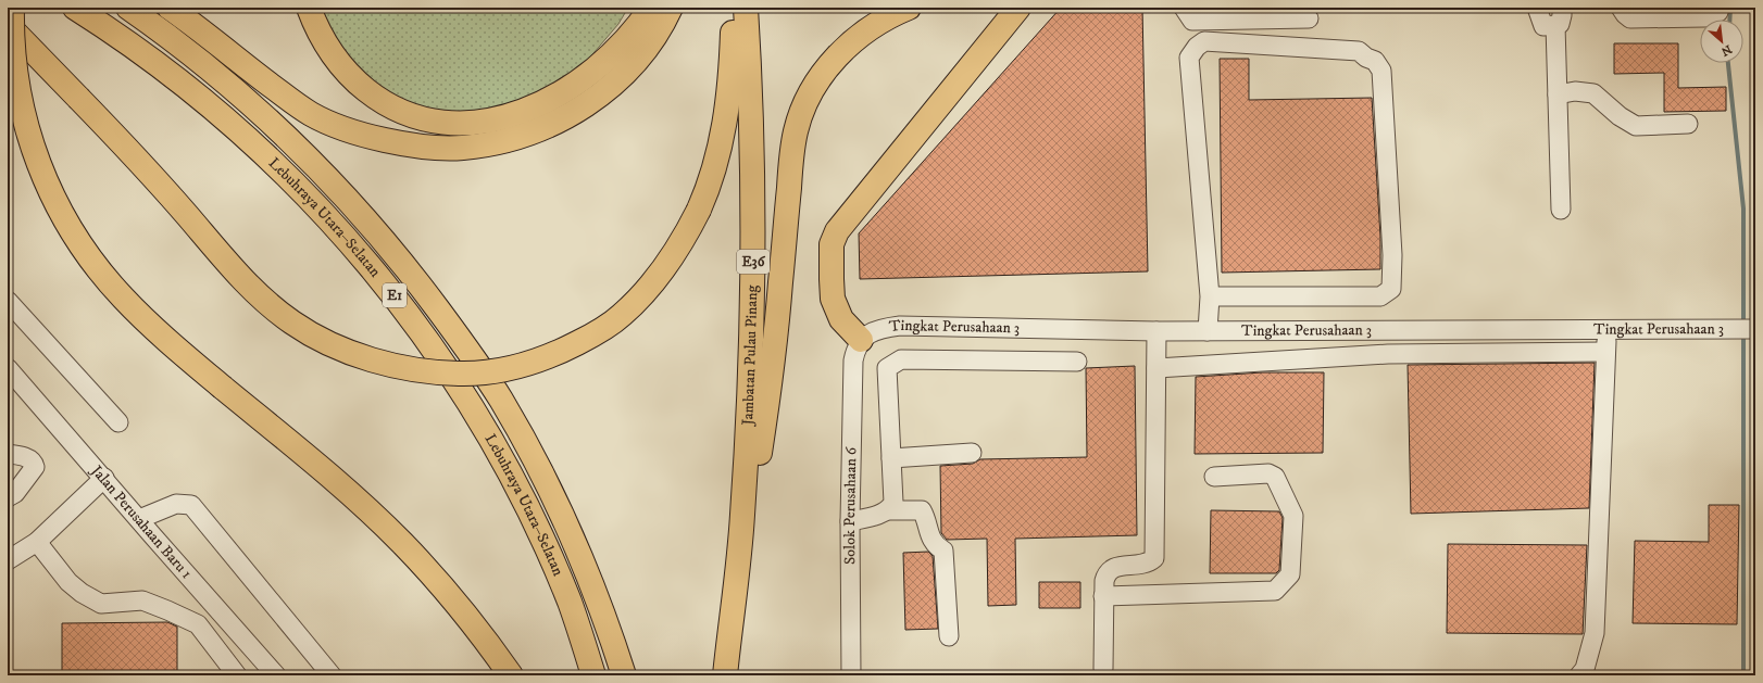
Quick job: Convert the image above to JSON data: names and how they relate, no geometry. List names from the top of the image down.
{
  "streets": {
    "highway": [
      "Lebuhraya Utara–Selatan",
      "E36",
      "E1",
      "Jambatan Pulau Pinang"
    ],
    "street": ["Tingkat Perusahaan 3", "Solok Perusahaan 6", "Jalan Perusahaan Baru 1"]
  },
  "crossings": [
    ["Tingkat Perusahaan 3", "Solok Perusahaan 6"]
  ],
  "north": "bottom right"
}
